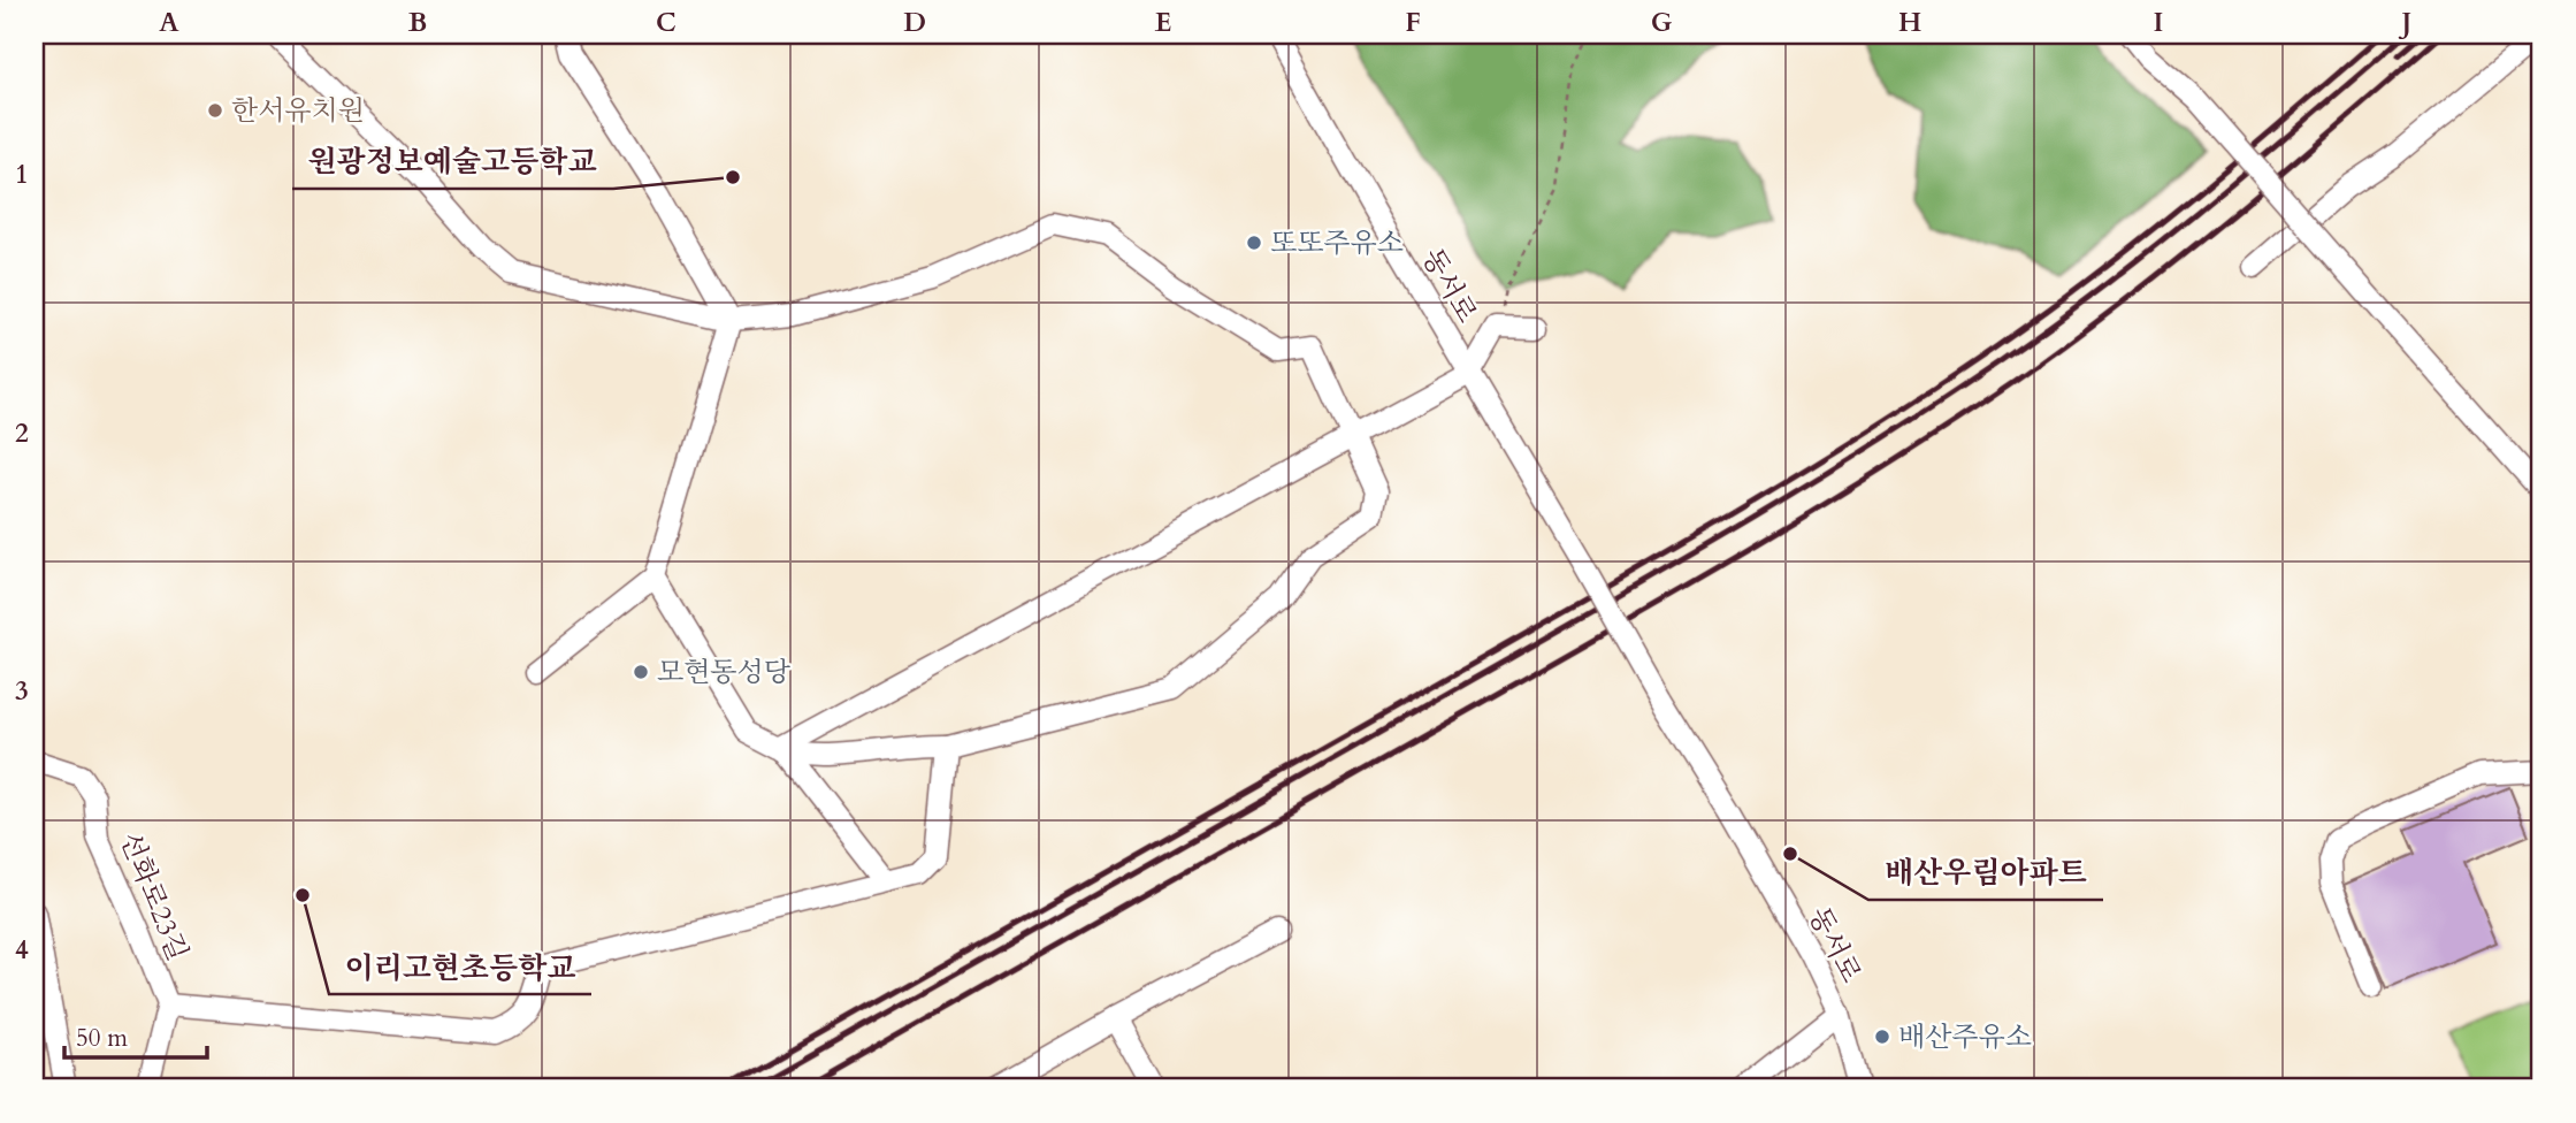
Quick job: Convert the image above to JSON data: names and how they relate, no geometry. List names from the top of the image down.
{
  "streets": {
    "street": ["동서로", "선화로23길"]
  },
  "places": [
    "한서유치원",
    "원광정보예술고등학교",
    "또또주유소",
    "모현동성당",
    "배산우림아파트",
    "이리고현초등학교",
    "배산주유소"
  ],
  "scale_bar": "50 m",
  "grid": {
    "columns": [
      "A",
      "B",
      "C",
      "D",
      "E",
      "F",
      "G",
      "H",
      "I",
      "J"
    ],
    "rows": [
      "1",
      "2",
      "3",
      "4"
    ]
  }
}
